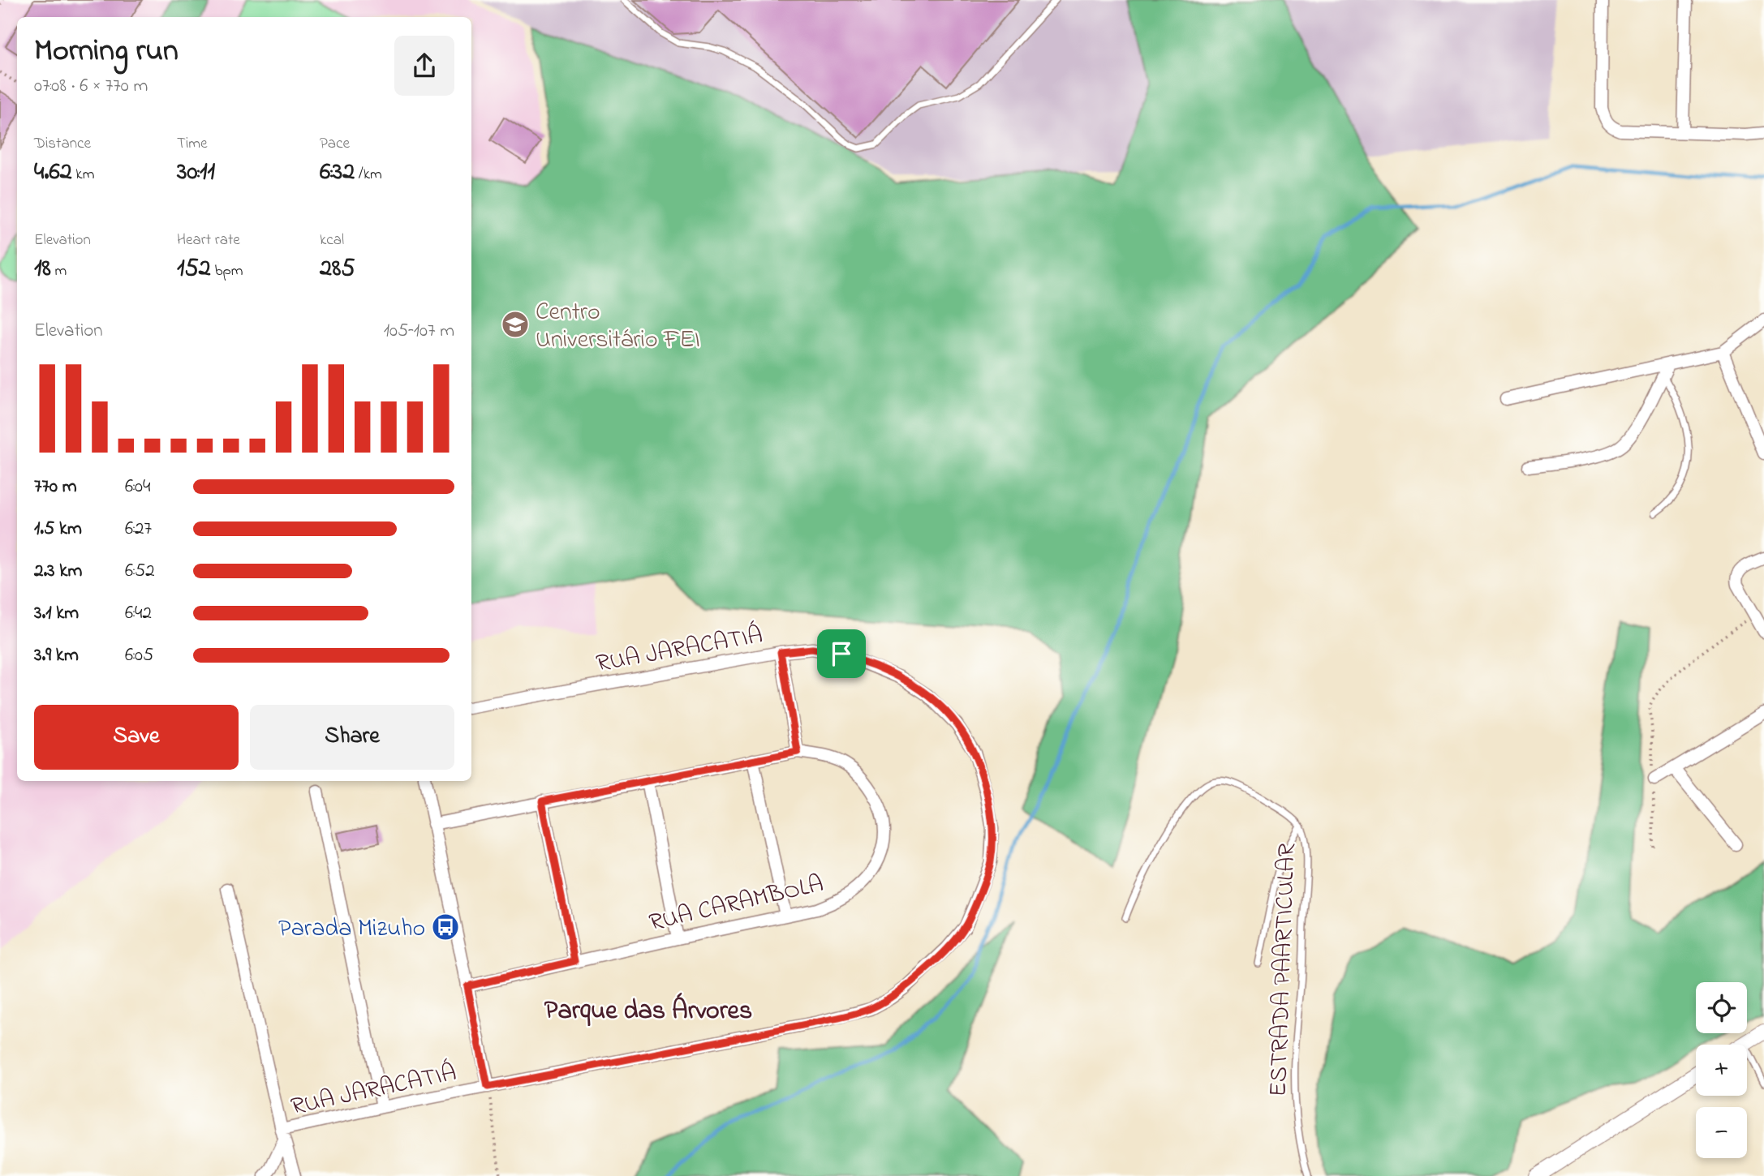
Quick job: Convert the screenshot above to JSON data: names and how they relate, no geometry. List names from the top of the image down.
{
  "streets": {
    "street": ["RUA JARACATIÁ", "RUA CARAMBOLA"],
    "lane": ["ESTRADA PAARTICULAR"]
  },
  "districts": ["Parque das Árvores"],
  "places": {
    "school or university": ["Centro Universitário FEI"],
    "bus stop": ["Parada Mizuho"]
  },
  "page": {
    "heading": ["Morning run", "07:08 · 6 × 770 m"],
    "stats": [
      ["Distance", "4.62 km"],
      ["Time", "30:11"],
      ["Pace", "6:32 /km"],
      ["Elevation", "18 m"],
      ["Heart rate", "152 bpm"],
      ["kcal", "285"]
    ],
    "chart": ["Elevation", "105–107 m"],
    "list": [
      {
        "name": "770 m",
        "note": "6:04"
      },
      {
        "name": "1.5 km",
        "note": "6:27"
      },
      {
        "name": "2.3 km",
        "note": "6:52"
      },
      {
        "name": "3.1 km",
        "note": "6:42"
      },
      {
        "name": "3.9 km",
        "note": "6:05"
      }
    ],
    "buttons": ["Save", "Share"],
    "map_buttons": ["+", "−"]
  }
}
